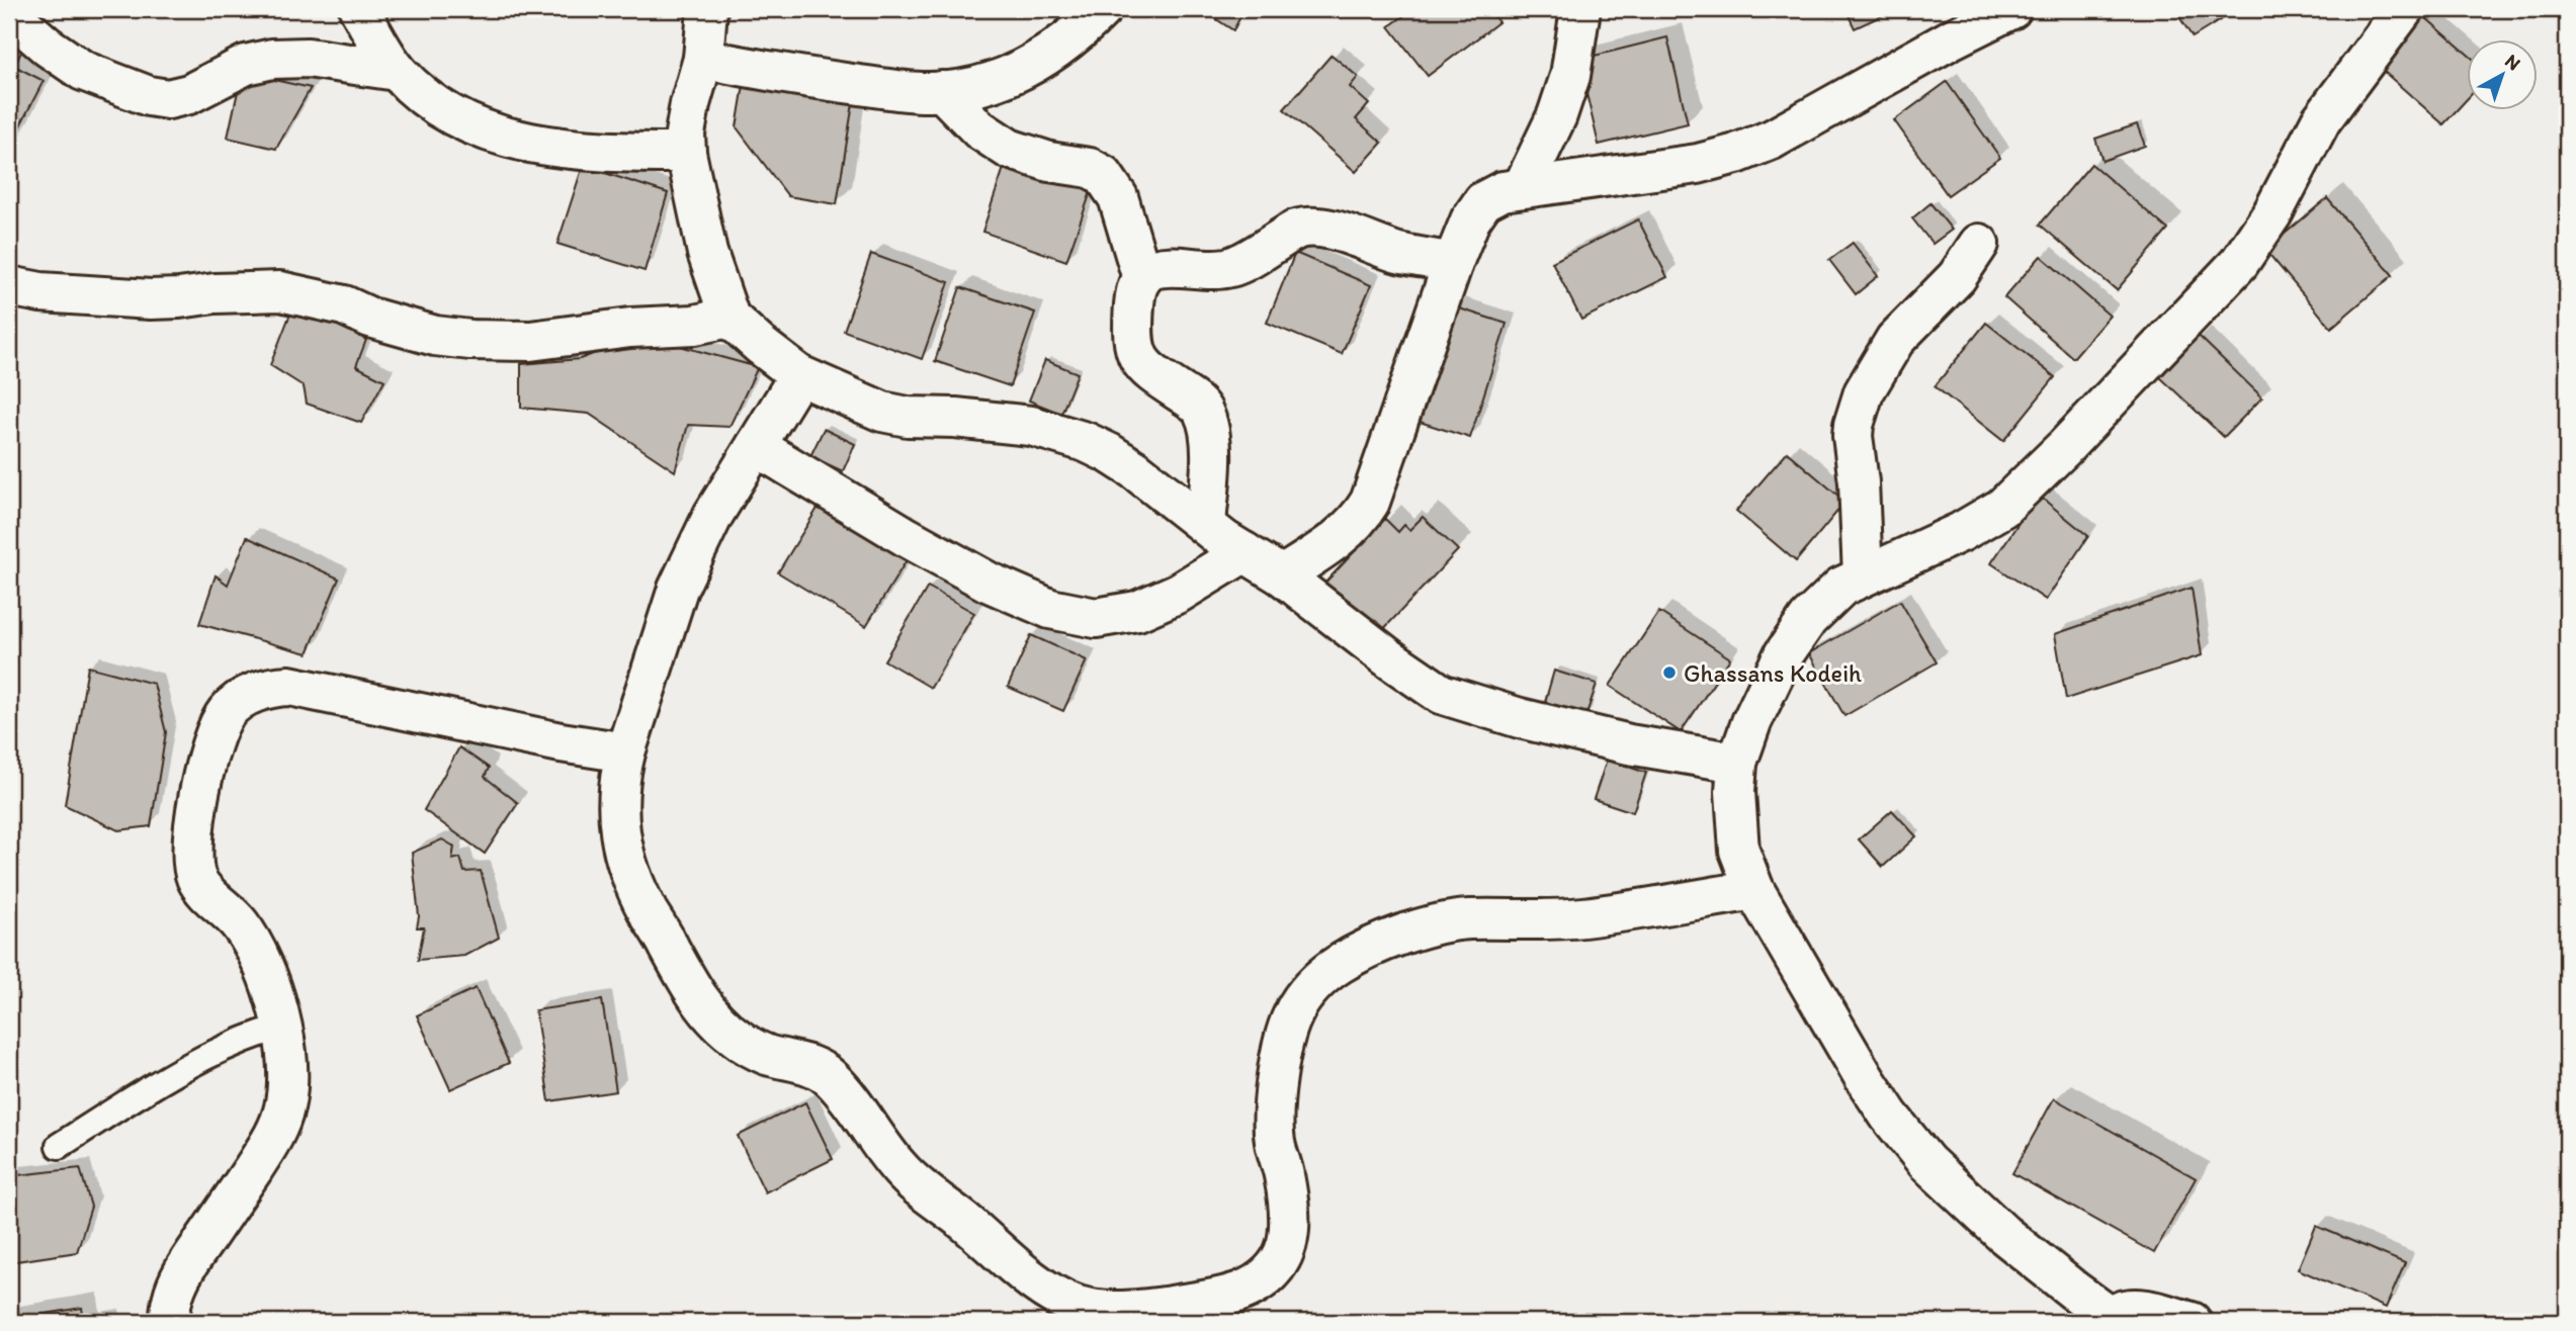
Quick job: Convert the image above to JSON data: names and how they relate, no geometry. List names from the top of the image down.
{
  "places": ["Ghassans Kodeih"],
  "north": "top right"
}
